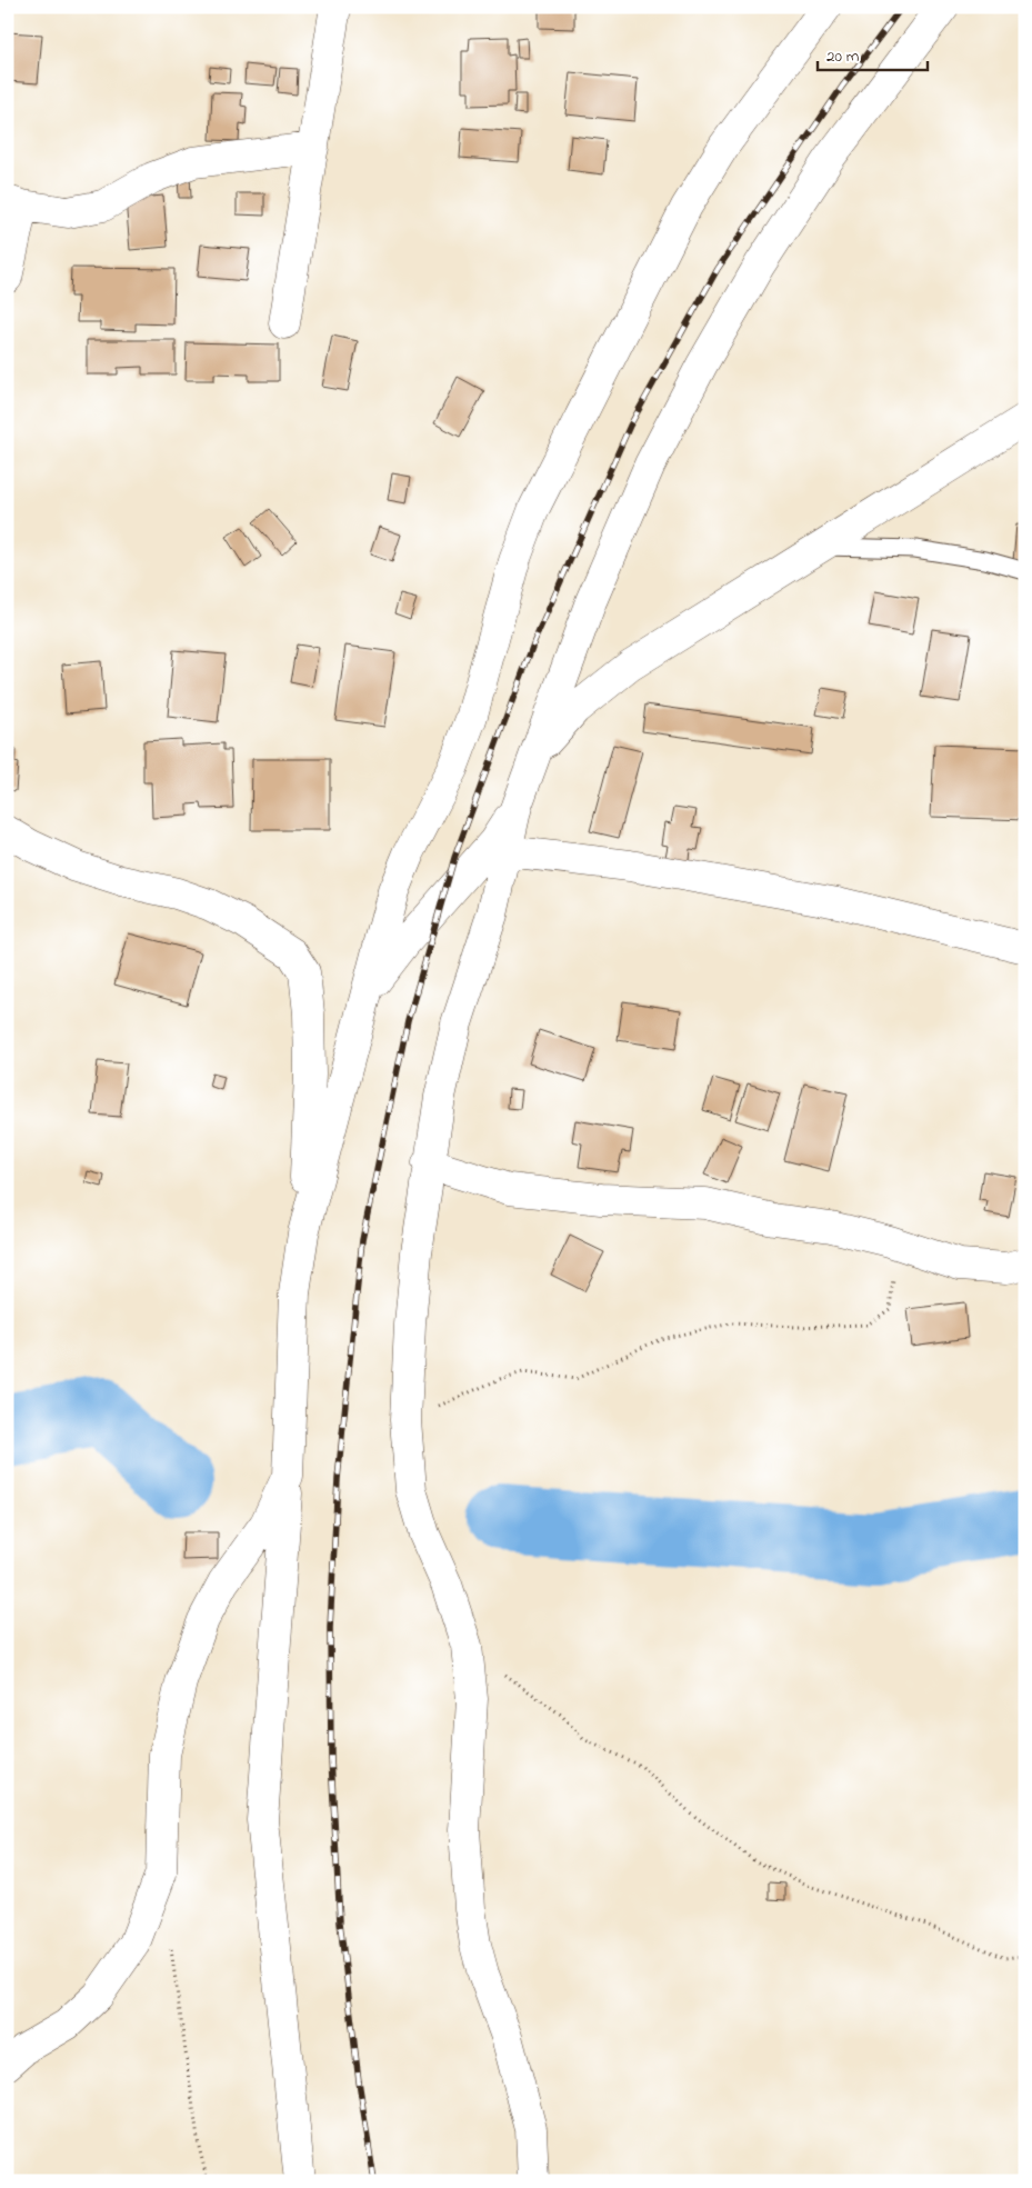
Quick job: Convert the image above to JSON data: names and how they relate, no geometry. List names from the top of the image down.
{
  "scale_bar": "20 m"
}
